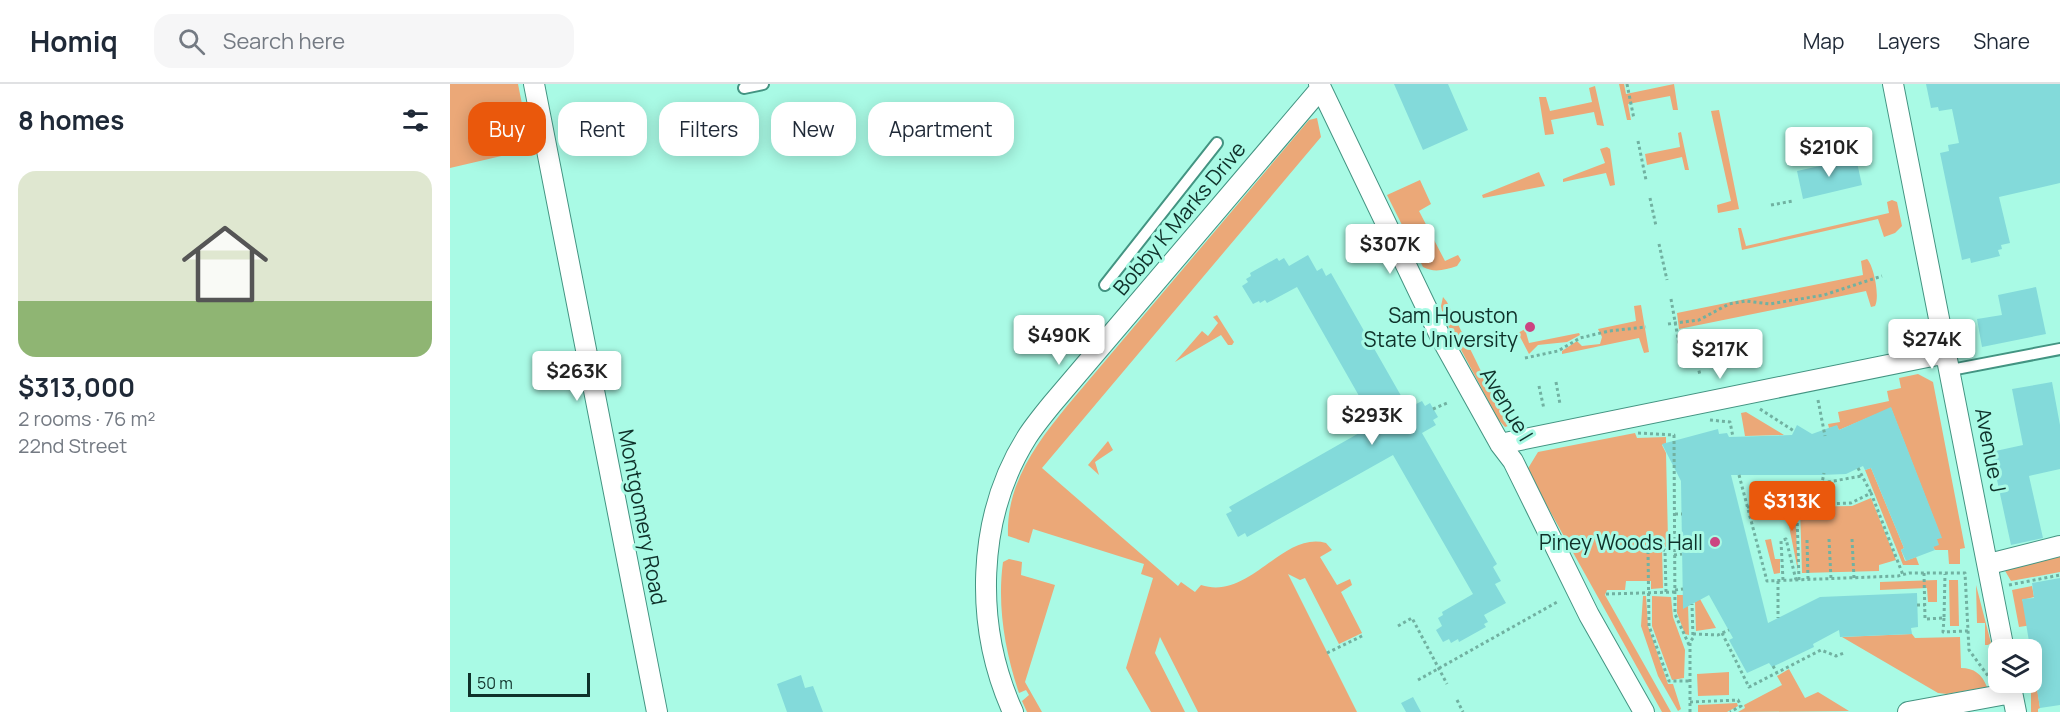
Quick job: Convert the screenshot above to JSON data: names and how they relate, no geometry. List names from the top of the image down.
{
  "streets": {
    "street": [
      "Bobby K Marks Drive",
      "Avenue I",
      "Avenue J",
      "Montgomery Road"
    ]
  },
  "crossings": [
    ["Bobby K Marks Drive", "Avenue I"]
  ],
  "places": ["Sam Houston State University", "Piney Woods Hall"],
  "scale_bar": "50 m",
  "page": {
    "header": "Homiq",
    "search": "Search here",
    "nav": ["Map", "Layers", "Share"],
    "heading": "8 homes",
    "chip": [
      "Buy",
      "Rent",
      "Filters",
      "New",
      "Apartment"
    ],
    "price": [
      "$210K",
      "$307K",
      "$490K",
      "$274K",
      "$217K",
      "$263K",
      "$293K",
      "$313K"
    ],
    "list": [
      {
        "name": "$313,000",
        "note": "2 rooms · 76 m² · 22nd Street"
      }
    ],
    "scale": "50 m"
  }
}
